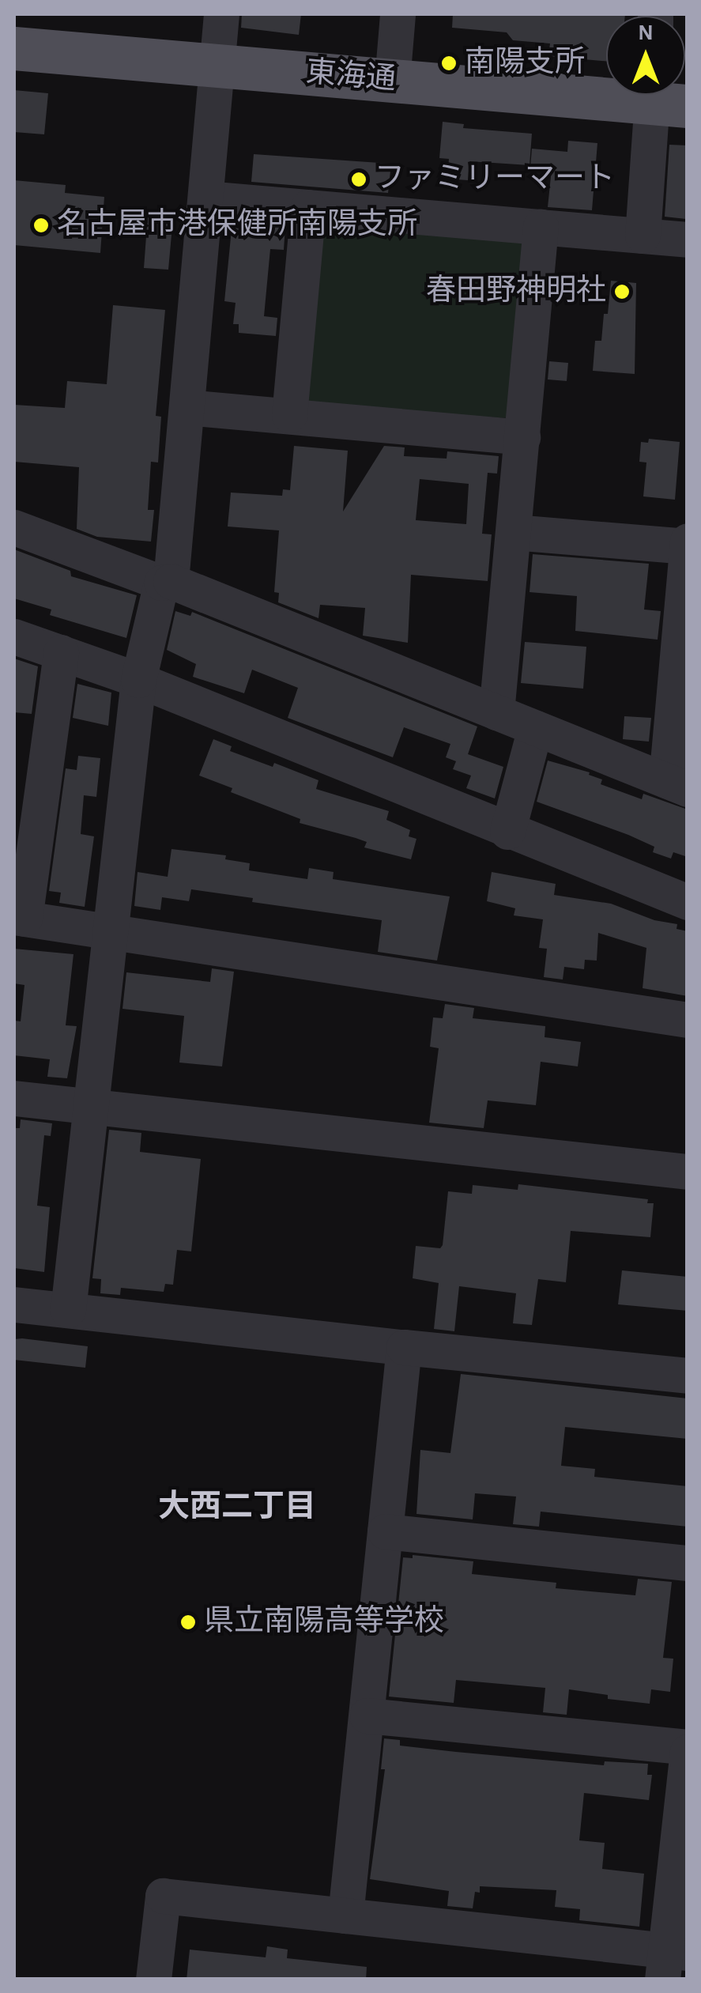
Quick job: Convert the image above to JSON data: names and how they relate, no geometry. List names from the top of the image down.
{
  "streets": {
    "main road": ["東海通"]
  },
  "districts": ["大西二丁目"],
  "places": [
    "南陽支所",
    "ファミリーマート",
    "名古屋市港保健所南陽支所",
    "春田野神明社",
    "県立南陽高等学校"
  ],
  "north": "top"
}
